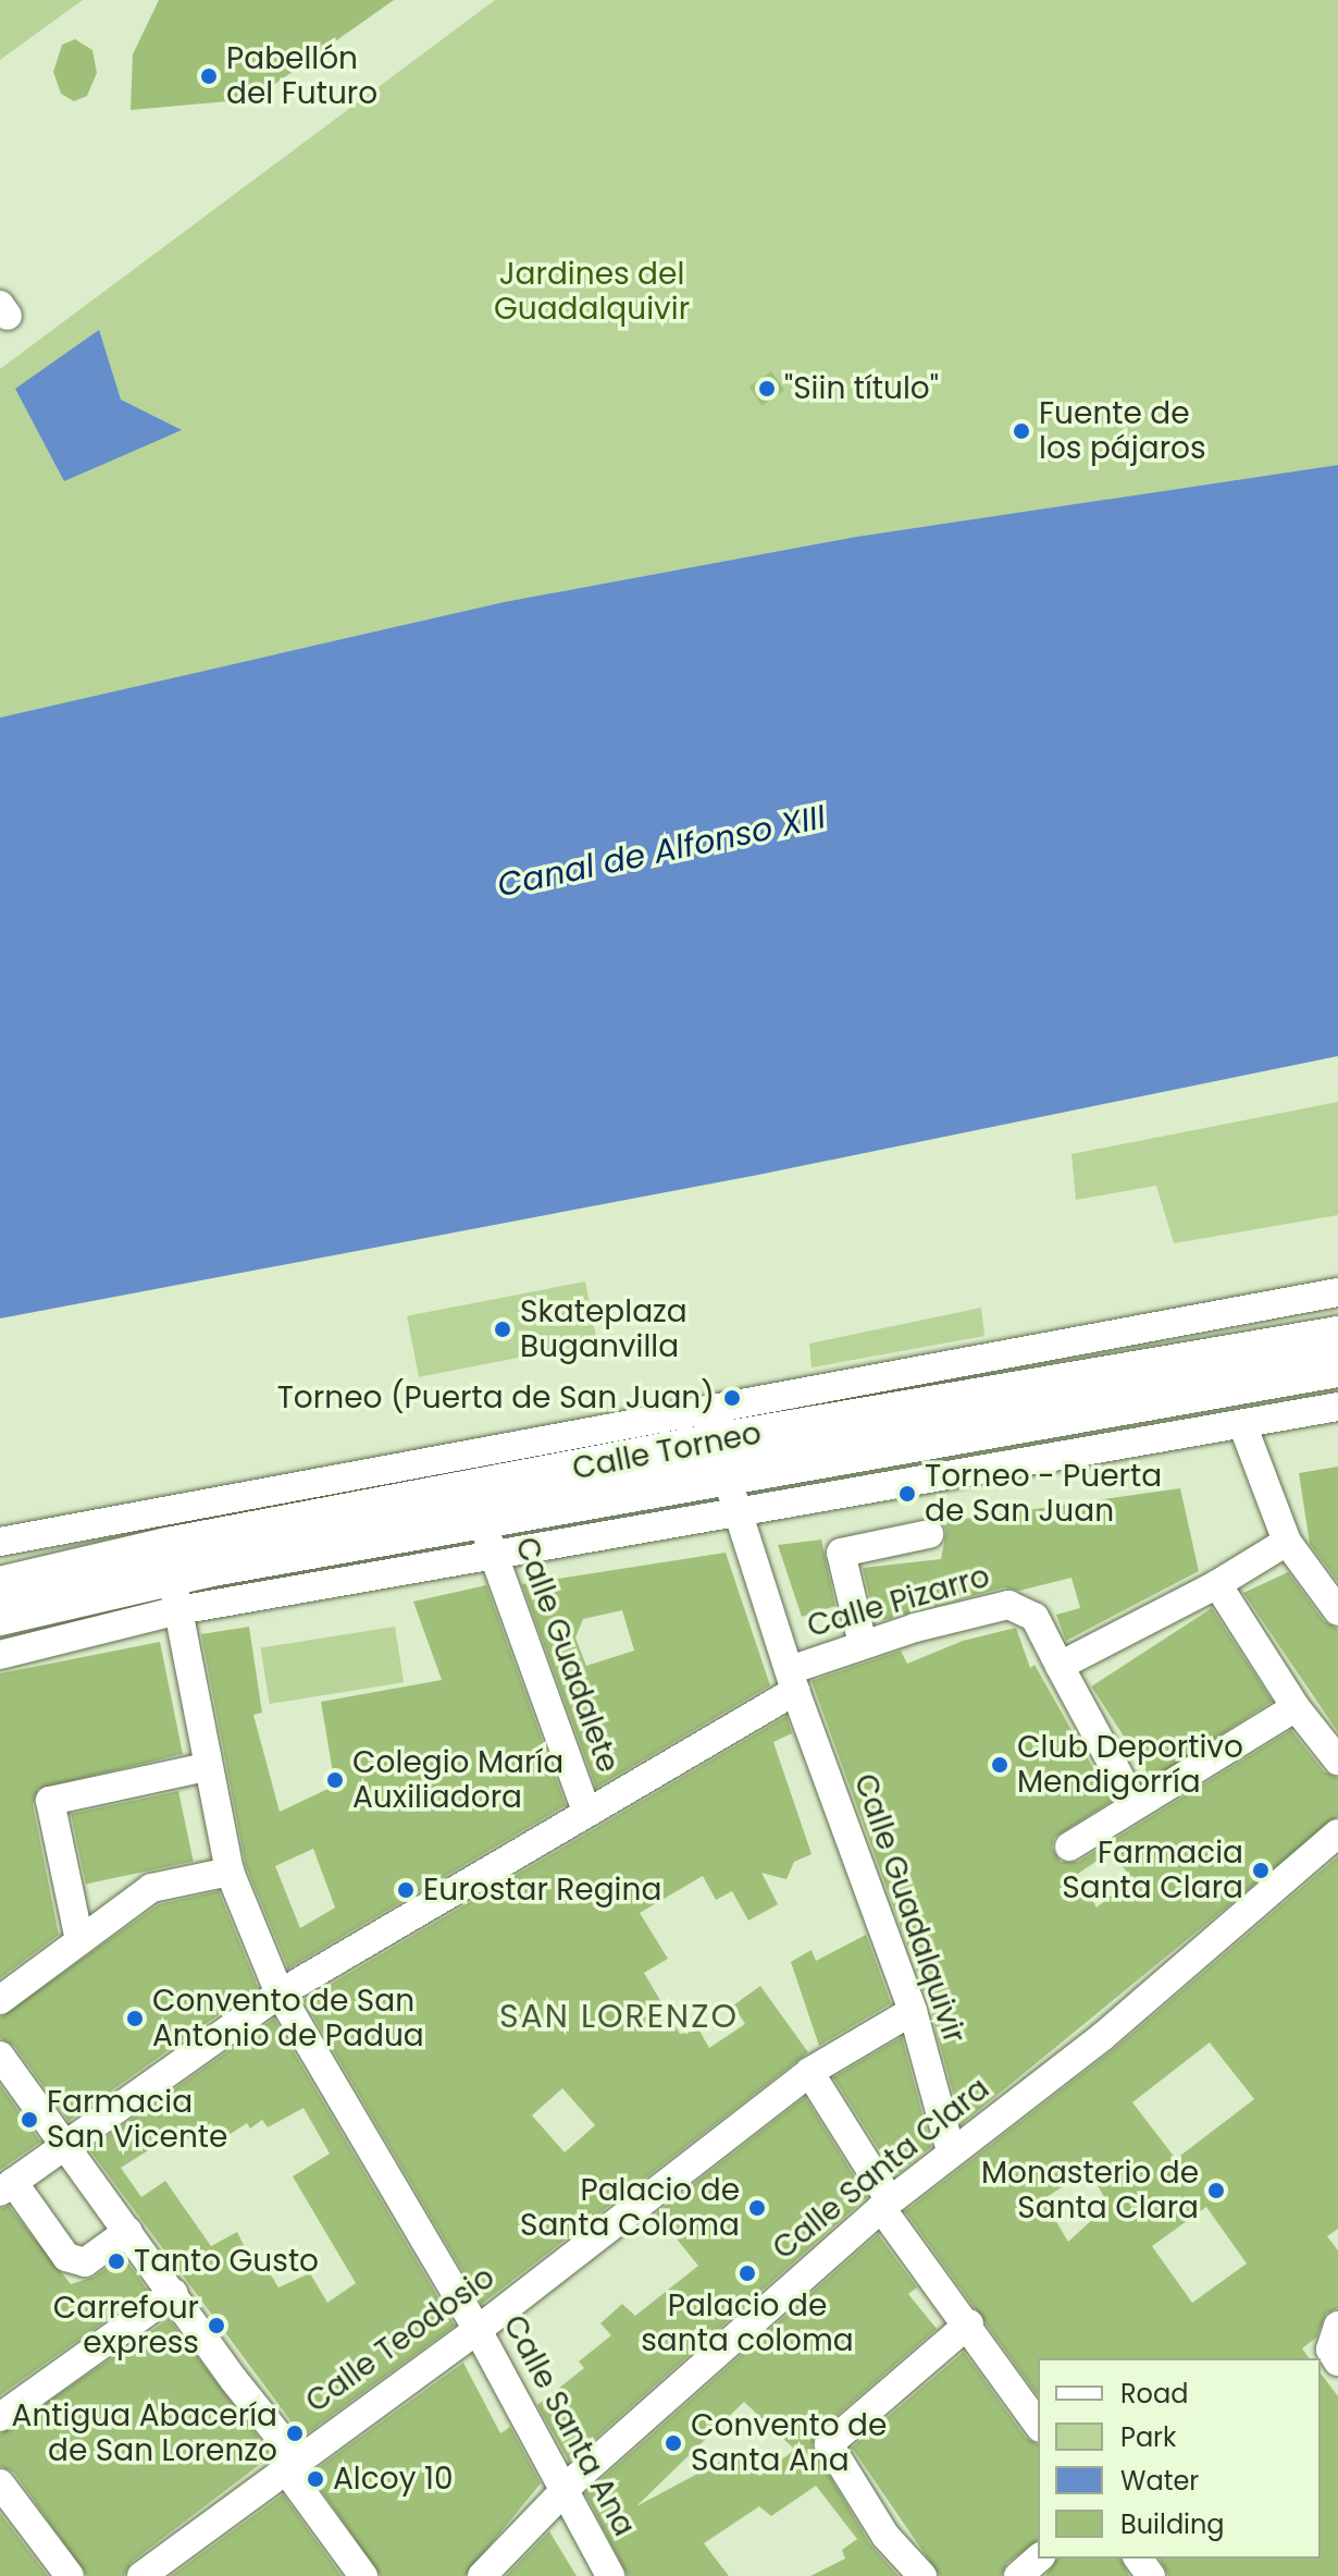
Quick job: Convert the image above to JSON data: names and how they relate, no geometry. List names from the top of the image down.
{
  "streets": {
    "main road": ["Calle Torneo"],
    "street": [
      "Calle Pizarro",
      "Calle Guadalete",
      "Calle Guadalquivir",
      "Calle Santa Clara",
      "Calle Teodosio",
      "Calle Santa Ana"
    ]
  },
  "crossings": [
    ["Calle Torneo", "Calle Guadalete"],
    ["Calle Torneo", "Calle Guadalquivir"],
    ["Calle Torneo", "Calle Santa Ana"],
    ["Calle Pizarro", "Calle Guadalete"],
    ["Calle Pizarro", "Calle Guadalquivir"],
    ["Calle Pizarro", "Calle Santa Ana"],
    ["Calle Guadalquivir", "Calle Santa Clara"],
    ["Calle Guadalquivir", "Calle Teodosio"],
    ["Calle Santa Clara", "Calle Santa Ana"],
    ["Calle Teodosio", "Calle Santa Ana"]
  ],
  "districts": ["SAN LORENZO"],
  "water": ["Canal de Alfonso XIII"],
  "parks": ["Jardines del Guadalquivir"],
  "places": [
    "Pabellón del Futuro",
    "\"Siin título\"",
    "Fuente de los pájaros",
    "Skateplaza Buganvilla",
    "Torneo (Puerta de San Juan)",
    "Torneo - Puerta de San Juan",
    "Club Deportivo Mendigorría",
    "Colegio María Auxiliadora",
    "Farmacia Santa Clara",
    "Eurostar Regina",
    "Convento de San Antonio de Padua",
    "Farmacia San Vicente",
    "Monasterio de Santa Clara",
    "Palacio de Santa Coloma",
    "Tanto Gusto",
    "Palacio de santa coloma",
    "Carrefour express",
    "Antigua Abacería de San Lorenzo",
    "Convento de Santa Ana",
    "Alcoy 10"
  ],
  "legend": [
    "Road",
    "Park",
    "Water",
    "Building"
  ]
}
